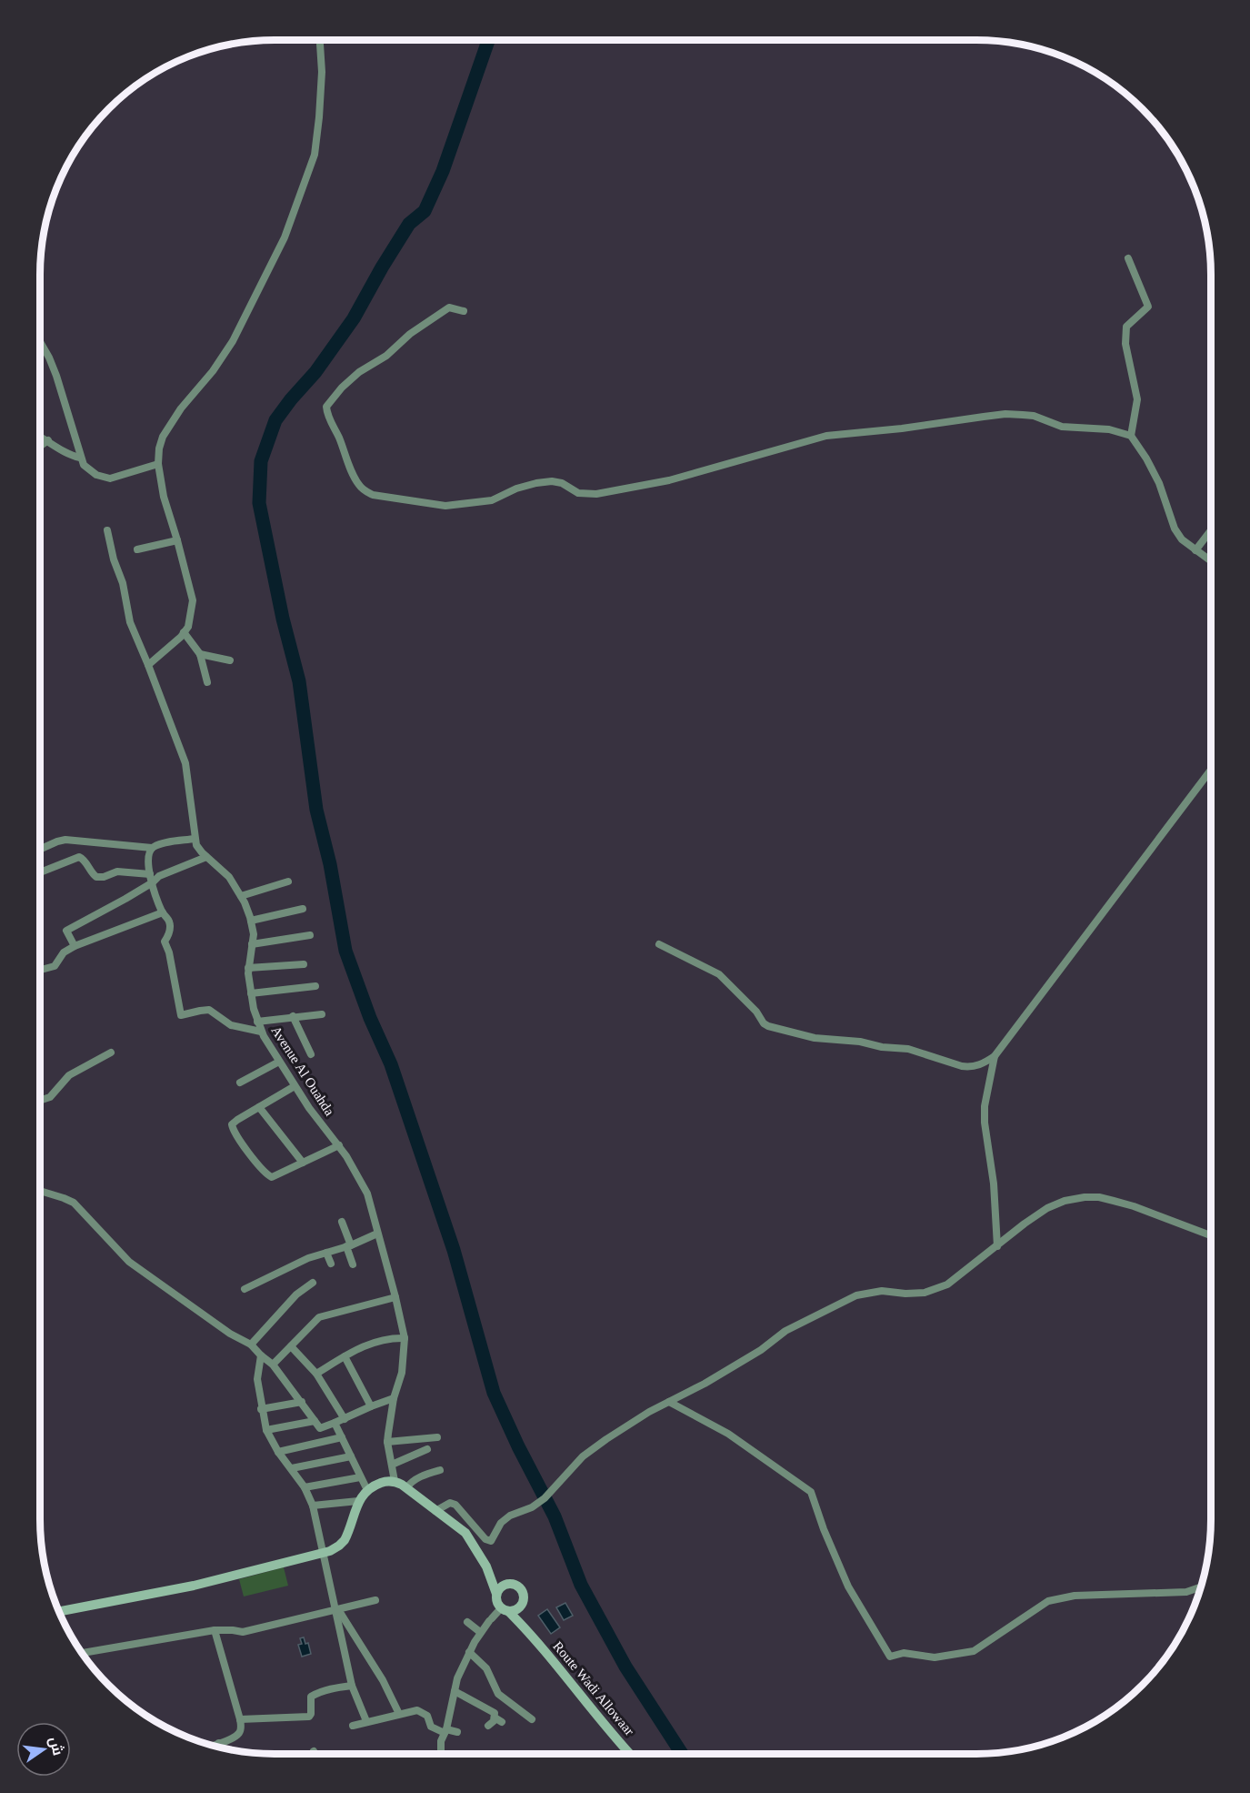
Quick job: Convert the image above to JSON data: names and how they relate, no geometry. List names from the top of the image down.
{
  "streets": {
    "street": ["Avenue Al Ouahda", "Route Wadi Allowaar"]
  },
  "north": "right"
}
